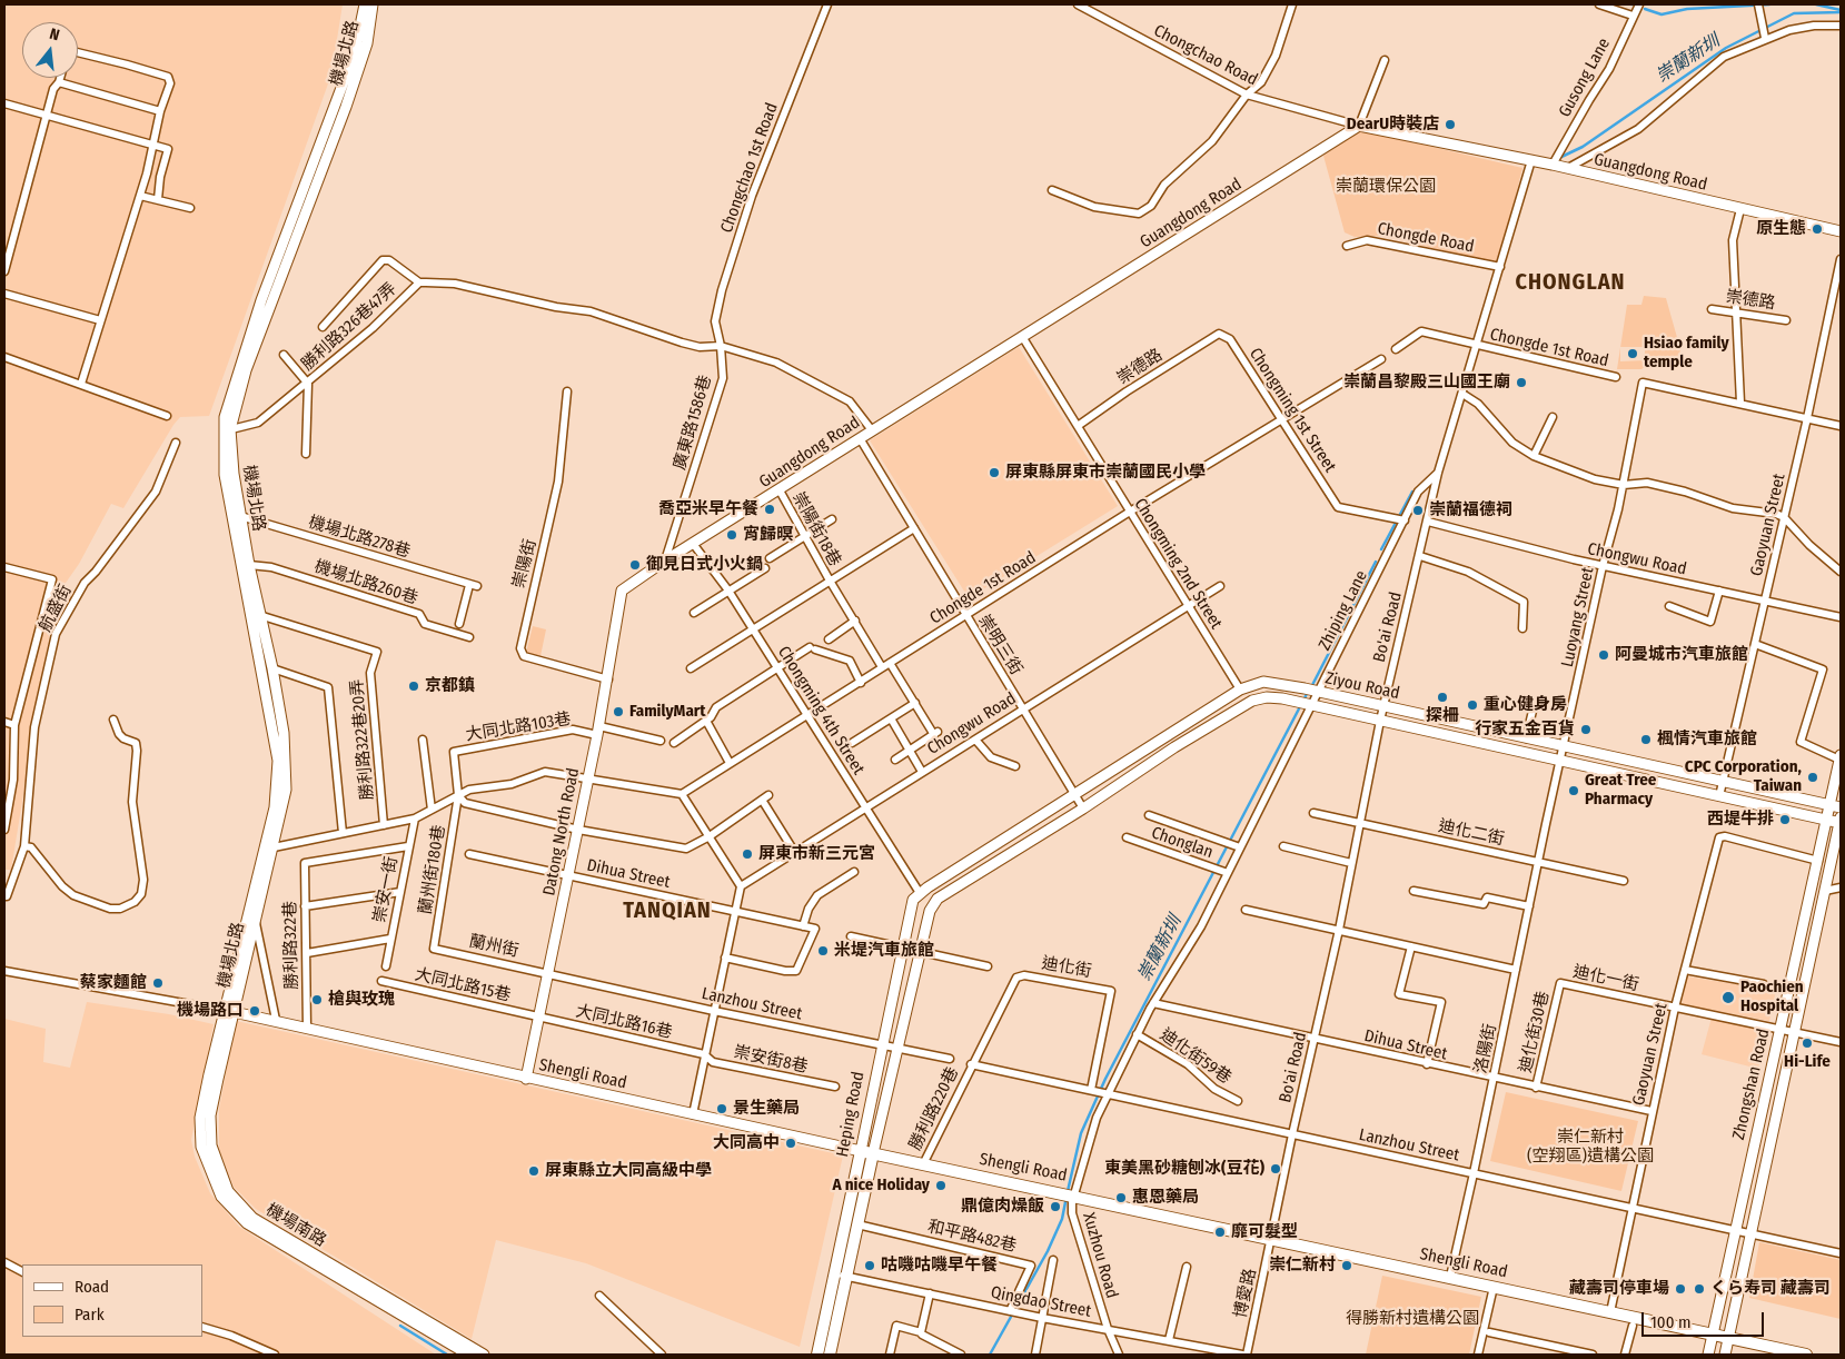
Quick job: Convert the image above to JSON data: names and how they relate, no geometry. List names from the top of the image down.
{
  "streets": {
    "main road": ["Shengli Road", "Heping Road"],
    "street": [
      "機場北路",
      "Chongchao Road",
      "Gusong Lane",
      "Chongchao 1st Road",
      "Guangdong Road",
      "Chongde Road",
      "崇德路",
      "勝利路326巷47弄",
      "Chongde 1st Road",
      "Chongming 1st Street",
      "廣東路1586巷",
      "Gaoyuan Street",
      "崇陽街18巷",
      "機場北路278巷",
      "Chongwu Road",
      "崇陽街",
      "Chongming 2nd Street",
      "機場北路260巷",
      "航盛街",
      "Zhiping Lane",
      "Luoyang Street",
      "Bo'ai Road",
      "崇明三街",
      "Ziyou Road",
      "Chongming 4th Street",
      "大同北路103巷",
      "勝利路322巷20弄",
      "Datong North Road",
      "迪化二街",
      "Chonglan",
      "蘭州街180巷",
      "Dihua Street",
      "崇安一街",
      "勝利路322巷",
      "蘭州街",
      "迪化街",
      "迪化一街",
      "大同北路15巷",
      "Lanzhou Street",
      "大同北路16巷",
      "迪化街30巷",
      "洛陽街",
      "迪化街59巷",
      "崇安街8巷",
      "Zhongshan Road",
      "勝利路220巷",
      "機場南路",
      "和平路482巷",
      "Xuzhou Road",
      "博愛路",
      "Qingdao Street"
    ]
  },
  "crossings": [
    ["機場北路", "勝利路326巷47弄"],
    ["機場北路", "機場北路278巷"],
    ["機場北路", "機場北路260巷"],
    ["機場北路", "勝利路322巷20弄"],
    ["機場北路", "Shengli Road"],
    ["機場北路", "機場南路"],
    ["Chongchao Road", "Guangdong Road"],
    ["Gusong Lane", "Guangdong Road"],
    ["Chongchao 1st Road", "勝利路326巷47弄"],
    ["Chongchao 1st Road", "廣東路1586巷"],
    ["Guangdong Road", "廣東路1586巷"],
    ["Guangdong Road", "崇陽街18巷"],
    ["Guangdong Road", "Chongming 2nd Street"],
    ["Guangdong Road", "Bo'ai Road"],
    ["Guangdong Road", "崇明三街"],
    ["Guangdong Road", "Chongming 4th Street"],
    ["Guangdong Road", "Datong North Road"],
    ["Chongde Road", "Bo'ai Road"],
    ["崇德路", "Chongming 1st Street"],
    ["崇德路", "Chongming 2nd Street"],
    ["勝利路326巷47弄", "廣東路1586巷"],
    ["Chongde 1st Road", "Chongming 1st Street"],
    ["Chongde 1st Road", "崇陽街18巷"],
    ["Chongde 1st Road", "Chongming 2nd Street"],
    ["Chongde 1st Road", "Bo'ai Road"],
    ["Chongde 1st Road", "崇明三街"],
    ["Chongde 1st Road", "Chongming 4th Street"],
    ["Chongming 1st Street", "Zhiping Lane"],
    ["Gaoyuan Street", "Chongwu Road"],
    ["Gaoyuan Street", "Ziyou Road"],
    ["Gaoyuan Street", "Dihua Street"],
    ["Gaoyuan Street", "迪化一街"],
    ["Gaoyuan Street", "Lanzhou Street"],
    ["Gaoyuan Street", "Shengli Road"],
    ["Gaoyuan Street", "Zhongshan Road"],
    ["Chongwu Road", "Chongming 2nd Street"],
    ["Chongwu Road", "Luoyang Street"],
    ["Chongwu Road", "Bo'ai Road"],
    ["Chongwu Road", "崇明三街"],
    ["Chongwu Road", "Chongming 4th Street"],
    ["崇陽街", "Datong North Road"],
    ["Chongming 2nd Street", "Ziyou Road"],
    ["Zhiping Lane", "Bo'ai Road"],
    ["Zhiping Lane", "Ziyou Road"],
    ["Zhiping Lane", "Chonglan"],
    ["Zhiping Lane", "Dihua Street"],
    ["Zhiping Lane", "Lanzhou Street"],
    ["Zhiping Lane", "迪化街59巷"],
    ["Zhiping Lane", "Xuzhou Road"],
    ["Luoyang Street", "Ziyou Road"],
    ["Luoyang Street", "洛陽街"],
    ["Bo'ai Road", "Ziyou Road"],
    ["Bo'ai Road", "迪化二街"],
    ["Bo'ai Road", "Dihua Street"],
    ["Bo'ai Road", "Lanzhou Street"],
    ["Bo'ai Road", "Shengli Road"],
    ["Bo'ai Road", "博愛路"],
    ["崇明三街", "Ziyou Road"],
    ["Ziyou Road", "Chongming 4th Street"],
    ["Ziyou Road", "Zhongshan Road"],
    ["Ziyou Road", "Heping Road"],
    ["Chongming 4th Street", "Heping Road"],
    ["大同北路103巷", "Datong North Road"],
    ["大同北路103巷", "蘭州街180巷"],
    ["Datong North Road", "Dihua Street"],
    ["Datong North Road", "蘭州街"],
    ["Datong North Road", "大同北路15巷"],
    ["Datong North Road", "Lanzhou Street"],
    ["Datong North Road", "大同北路16巷"],
    ["Datong North Road", "Shengli Road"],
    ["迪化二街", "洛陽街"],
    ["蘭州街180巷", "蘭州街"],
    ["Dihua Street", "迪化街30巷"],
    ["Dihua Street", "洛陽街"],
    ["崇安一街", "勝利路322巷"],
    ["勝利路322巷", "Shengli Road"],
    ["蘭州街", "Lanzhou Street"],
    ["迪化街", "勝利路220巷"],
    ["迪化街", "Xuzhou Road"],
    ["迪化一街", "迪化街30巷"],
    ["迪化一街", "Zhongshan Road"],
    ["大同北路15巷", "大同北路16巷"],
    ["Lanzhou Street", "洛陽街"],
    ["Lanzhou Street", "Zhongshan Road"],
    ["Lanzhou Street", "勝利路220巷"],
    ["Lanzhou Street", "Heping Road"],
    ["Lanzhou Street", "Xuzhou Road"],
    ["大同北路16巷", "崇安街8巷"],
    ["洛陽街", "Shengli Road"],
    ["Shengli Road", "Zhongshan Road"],
    ["Shengli Road", "勝利路220巷"],
    ["Shengli Road", "Heping Road"],
    ["Shengli Road", "機場南路"],
    ["Shengli Road", "Xuzhou Road"],
    ["Shengli Road", "博愛路"],
    ["Heping Road", "和平路482巷"],
    ["Heping Road", "Qingdao Street"],
    ["和平路482巷", "Qingdao Street"],
    ["Xuzhou Road", "Qingdao Street"],
    ["博愛路", "Qingdao Street"]
  ],
  "districts": ["CHONGLAN", "TANQIAN"],
  "water": ["崇蘭新圳"],
  "parks": ["崇蘭環保公園", "崇仁新村 (空翔區)遺構公園", "得勝新村遺構公園"],
  "places": [
    "DearU時裝店",
    "原生態",
    "Hsiao family temple",
    "崇蘭昌黎殿三山國王廟",
    "屏東縣屏東市崇蘭國民小學",
    "喬亞米早午餐",
    "崇蘭福德祠",
    "宵歸暝",
    "御見日式小火鍋",
    "阿曼城市汽車旅館",
    "京都鎮",
    "探柵",
    "重心健身房",
    "FamilyMart",
    "行家五金百貨",
    "楓情汽車旅館",
    "CPC Corporation, Taiwan",
    "Great Tree Pharmacy",
    "西堤牛排",
    "屏東市新三元宮",
    "米堤汽車旅館",
    "蔡家麵館",
    "Paochien Hospital",
    "槍與玫瑰",
    "機場路口",
    "Hi-Life",
    "景生藥局",
    "大同高中",
    "東美黑砂糖刨冰(豆花)",
    "屏東縣立大同高級中學",
    "A nice Holiday",
    "惠恩藥局",
    "鼎億肉燥飯",
    "靡可髮型",
    "咕嘰咕嘰早午餐",
    "崇仁新村",
    "藏壽司停車場",
    "くら寿司 藏壽司"
  ],
  "legend": ["Road", "Park"],
  "scale_bar": "100 m",
  "north": "top"
}
